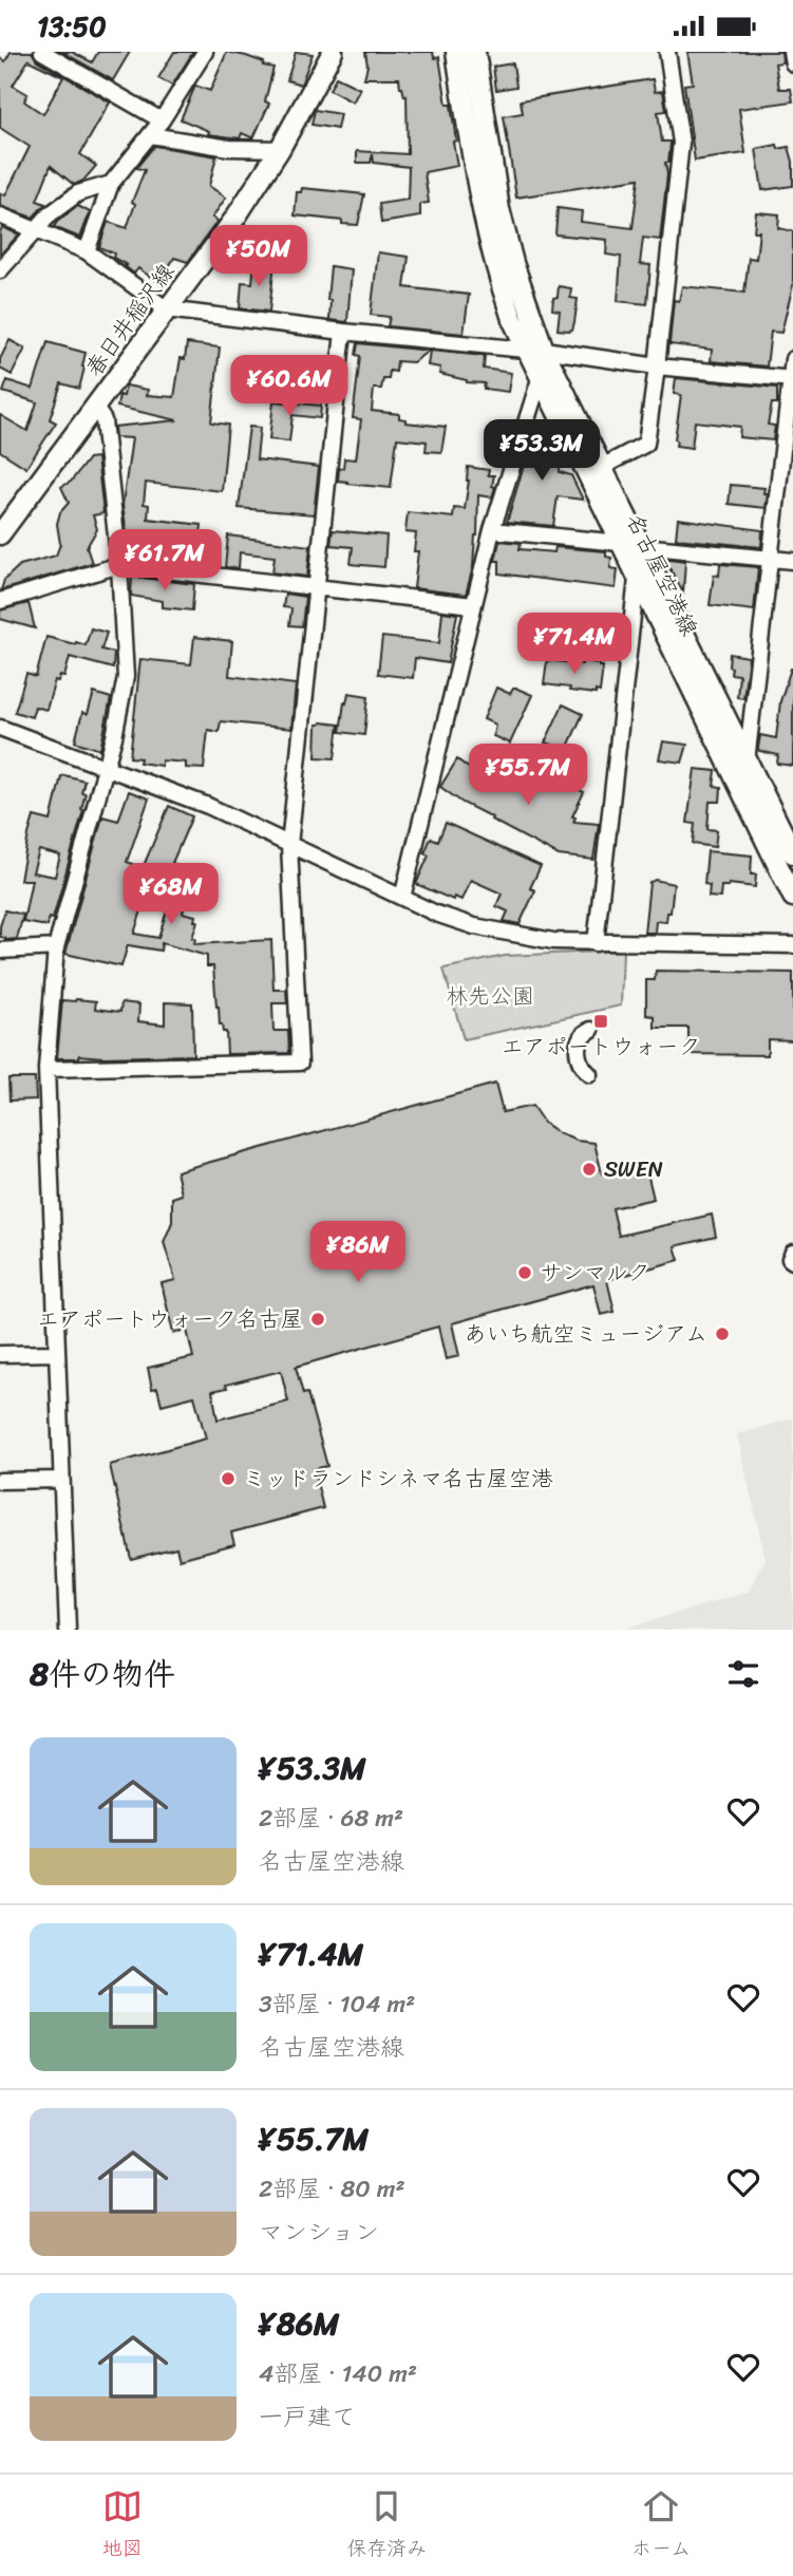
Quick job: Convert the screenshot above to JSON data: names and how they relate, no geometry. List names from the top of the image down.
{
  "streets": {
    "main road": ["春日井稲沢線", "名古屋空港線"]
  },
  "parks": ["林先公園"],
  "places": {
    "transit": ["エアポートウォーク"],
    "other": [
      "SWEN",
      "サンマルク",
      "エアポートウォーク名古屋",
      "あいち航空ミュージアム",
      "ミッドランドシネマ名古屋空港"
    ]
  },
  "page": {
    "status": "13:50",
    "price": [
      "¥50M",
      "¥60.6M",
      "¥53.3M",
      "¥61.7M",
      "¥71.4M",
      "¥55.7M",
      "¥68M",
      "¥86M"
    ],
    "heading": "8件の物件",
    "list": [
      {
        "name": "¥53.3M",
        "note": "2部屋 · 68 m² · 名古屋空港線"
      },
      {
        "name": "¥71.4M",
        "note": "3部屋 · 104 m² · 名古屋空港線"
      },
      {
        "name": "¥55.7M",
        "note": "2部屋 · 80 m² · マンション"
      },
      {
        "name": "¥86M",
        "note": "4部屋 · 140 m² · 一戸建て"
      }
    ],
    "tabs": ["地図", "保存済み", "ホーム"]
  }
}
